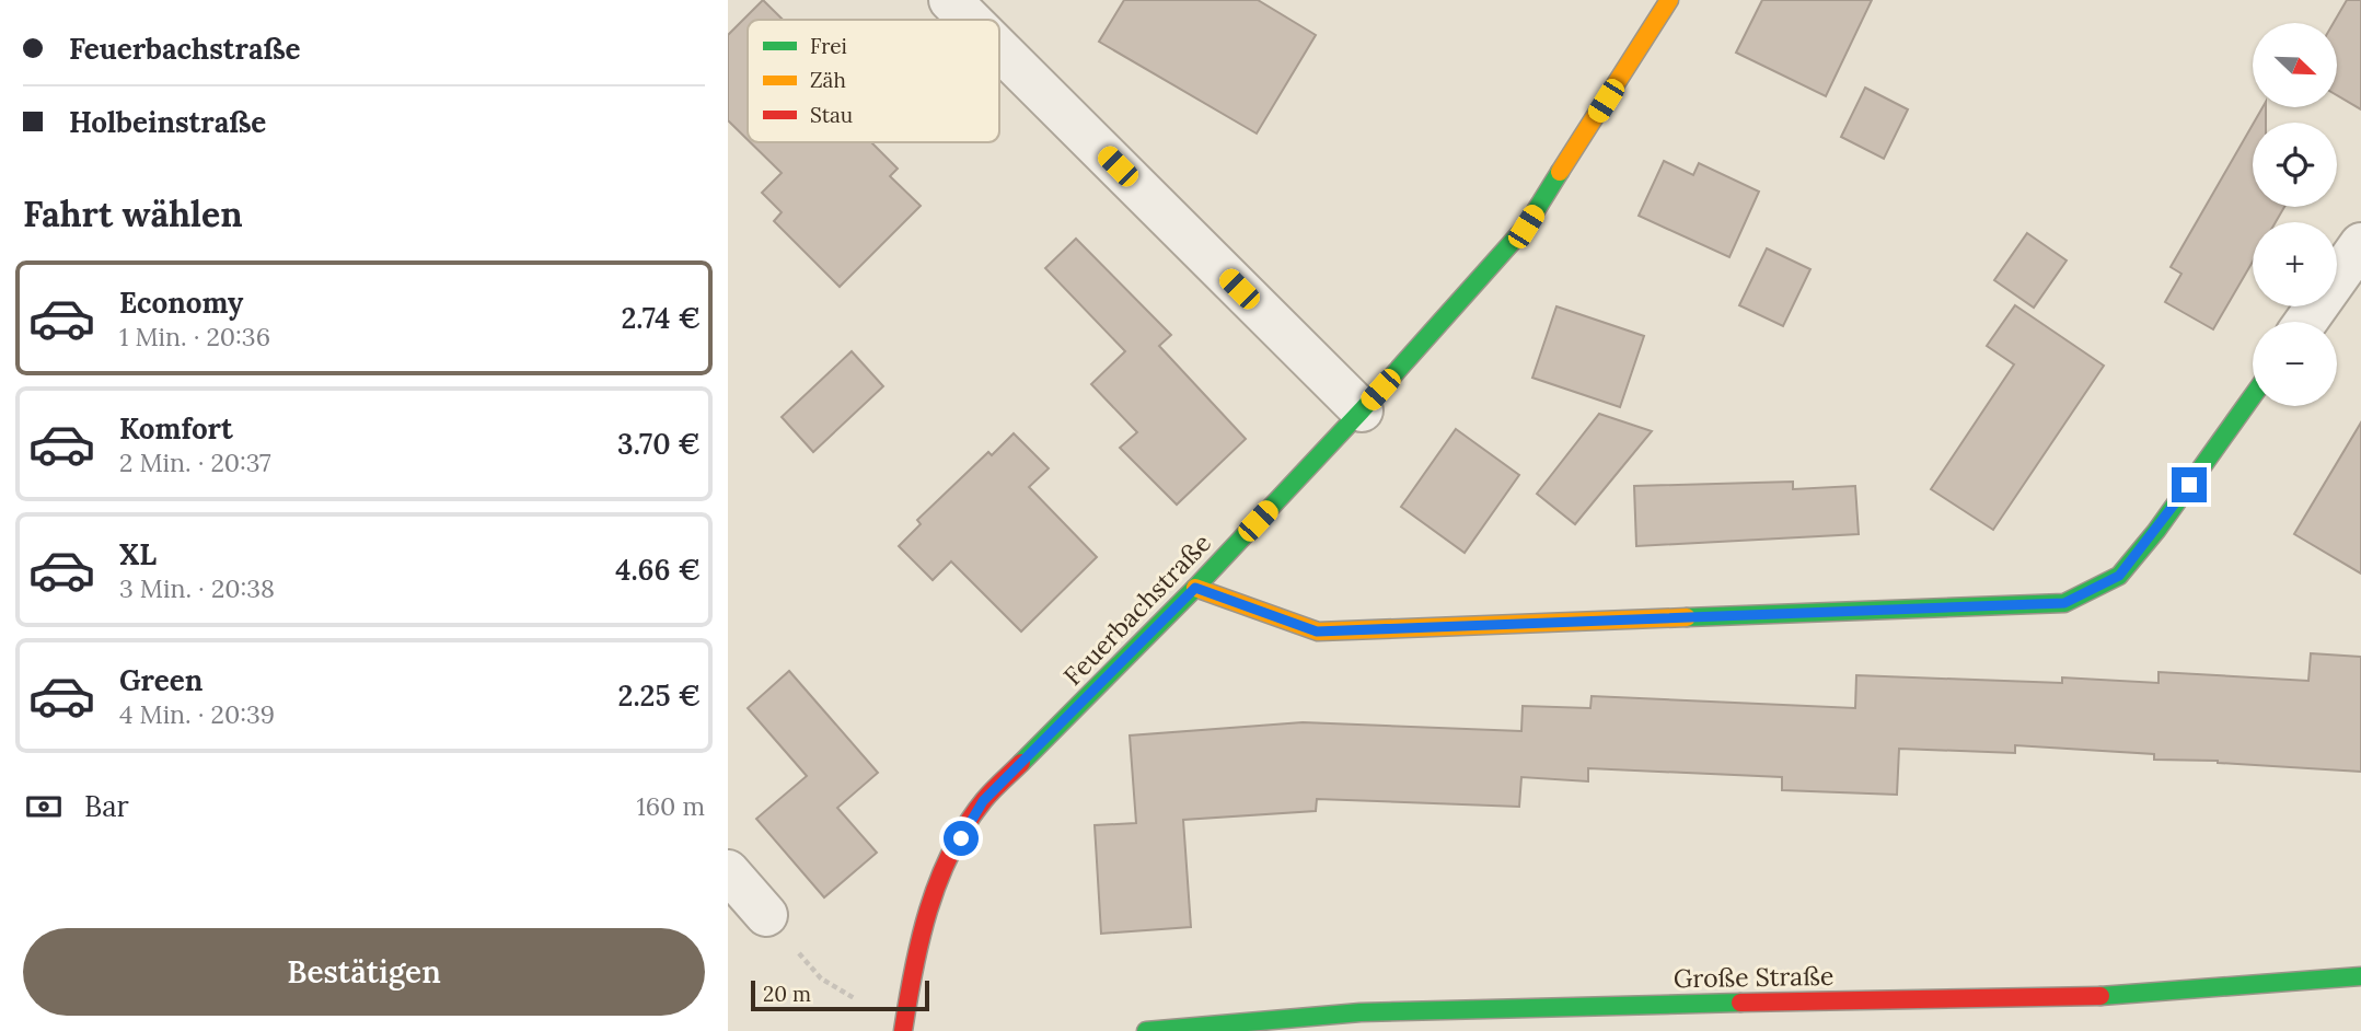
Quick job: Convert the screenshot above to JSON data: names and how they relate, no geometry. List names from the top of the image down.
{
  "streets": {
    "street": ["Feuerbachstraße", "Große Straße"]
  },
  "legend": ["Frei", "Zäh", "Stau"],
  "scale_bar": "20 m",
  "north": "bottom right",
  "page": {
    "banner": ["Feuerbachstraße", "Holbeinstraße"],
    "map_buttons": ["+", "−"],
    "heading": "Fahrt wählen",
    "list": [
      {
        "name": "Economy",
        "note": "1 Min. · 20:36",
        "value": "2.74 €"
      },
      {
        "name": "Komfort",
        "note": "2 Min. · 20:37",
        "value": "3.70 €"
      },
      {
        "name": "XL",
        "note": "3 Min. · 20:38",
        "value": "4.66 €"
      },
      {
        "name": "Green",
        "note": "4 Min. · 20:39",
        "value": "2.25 €"
      }
    ],
    "pay": ["Bar", "160 m"],
    "buttons": "Bestätigen",
    "scale": "20 m"
  }
}
